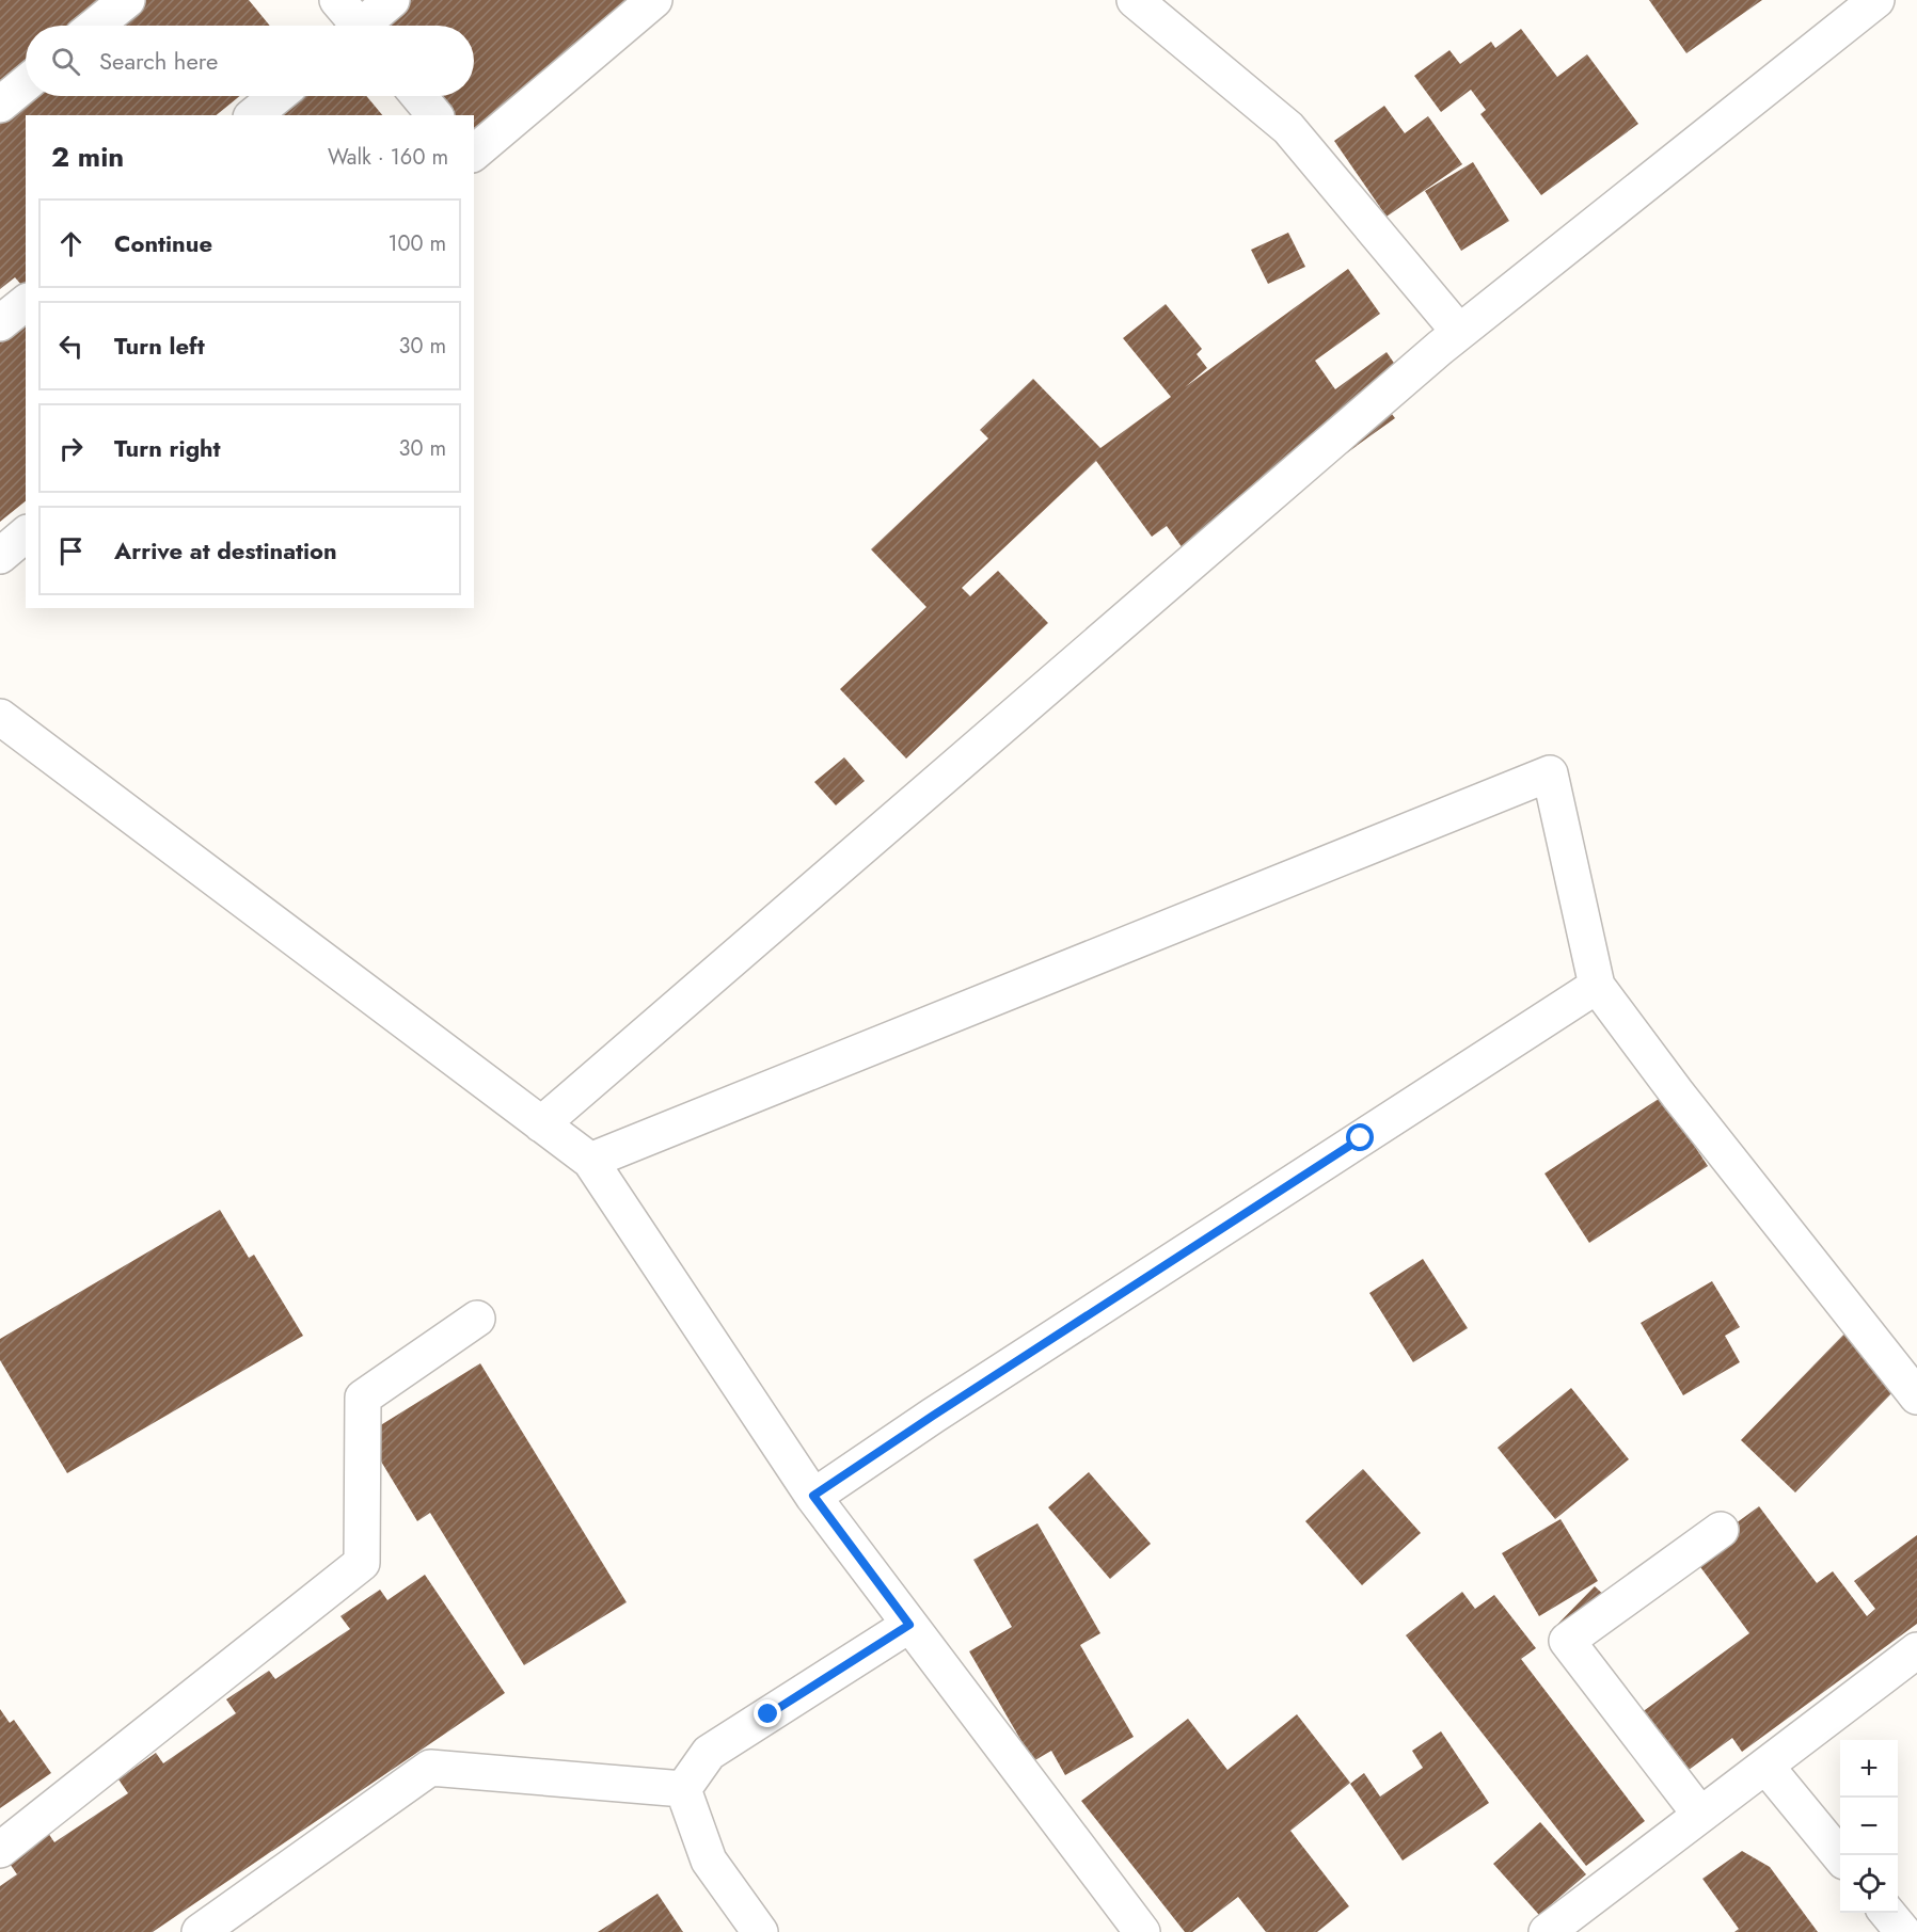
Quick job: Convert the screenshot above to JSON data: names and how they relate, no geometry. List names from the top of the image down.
{
  "page": {
    "search": "Search here",
    "heading": ["2 min", "Walk · 160 m"],
    "list": [
      ["Continue", "100 m"],
      ["Turn left", "30 m"],
      ["Turn right", "30 m"],
      "Arrive at destination"
    ],
    "map_buttons": ["+", "−"]
  }
}
